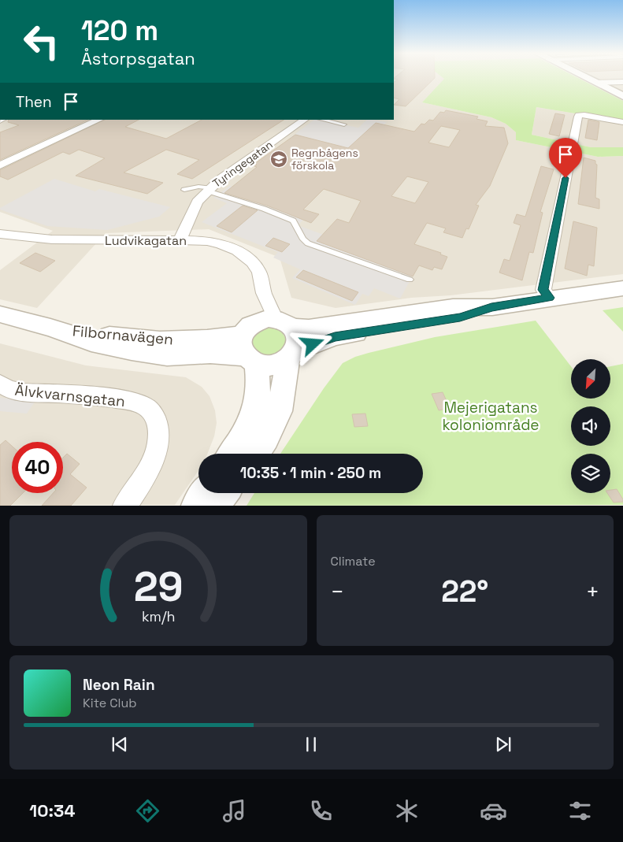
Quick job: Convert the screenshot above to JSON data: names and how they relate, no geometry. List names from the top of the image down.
{
  "streets": {
    "street": [
      "Tyringegatan",
      "Ludvikagatan",
      "Filbornavägen",
      "Älvkvarnsgatan"
    ]
  },
  "crossings": [
    ["Tyringegatan", "Ludvikagatan"],
    ["Ludvikagatan", "Filbornavägen"]
  ],
  "parks": ["Mejerigatans koloniområde"],
  "places": {
    "school or university": ["Regnbågens förskola"]
  },
  "north": "bottom left",
  "page": {
    "turn": ["120 m", "Åstorpsgatan"],
    "then": "Then",
    "limit": "40",
    "trip": "10:35 · 1 min · 250 m",
    "tile": "Climate",
    "heat": ["−", "22°", "+"],
    "song": ["Neon Rain", "Kite Club"],
    "tabs": "10:34",
    "gauge": ["29", "km/h"]
  }
}
